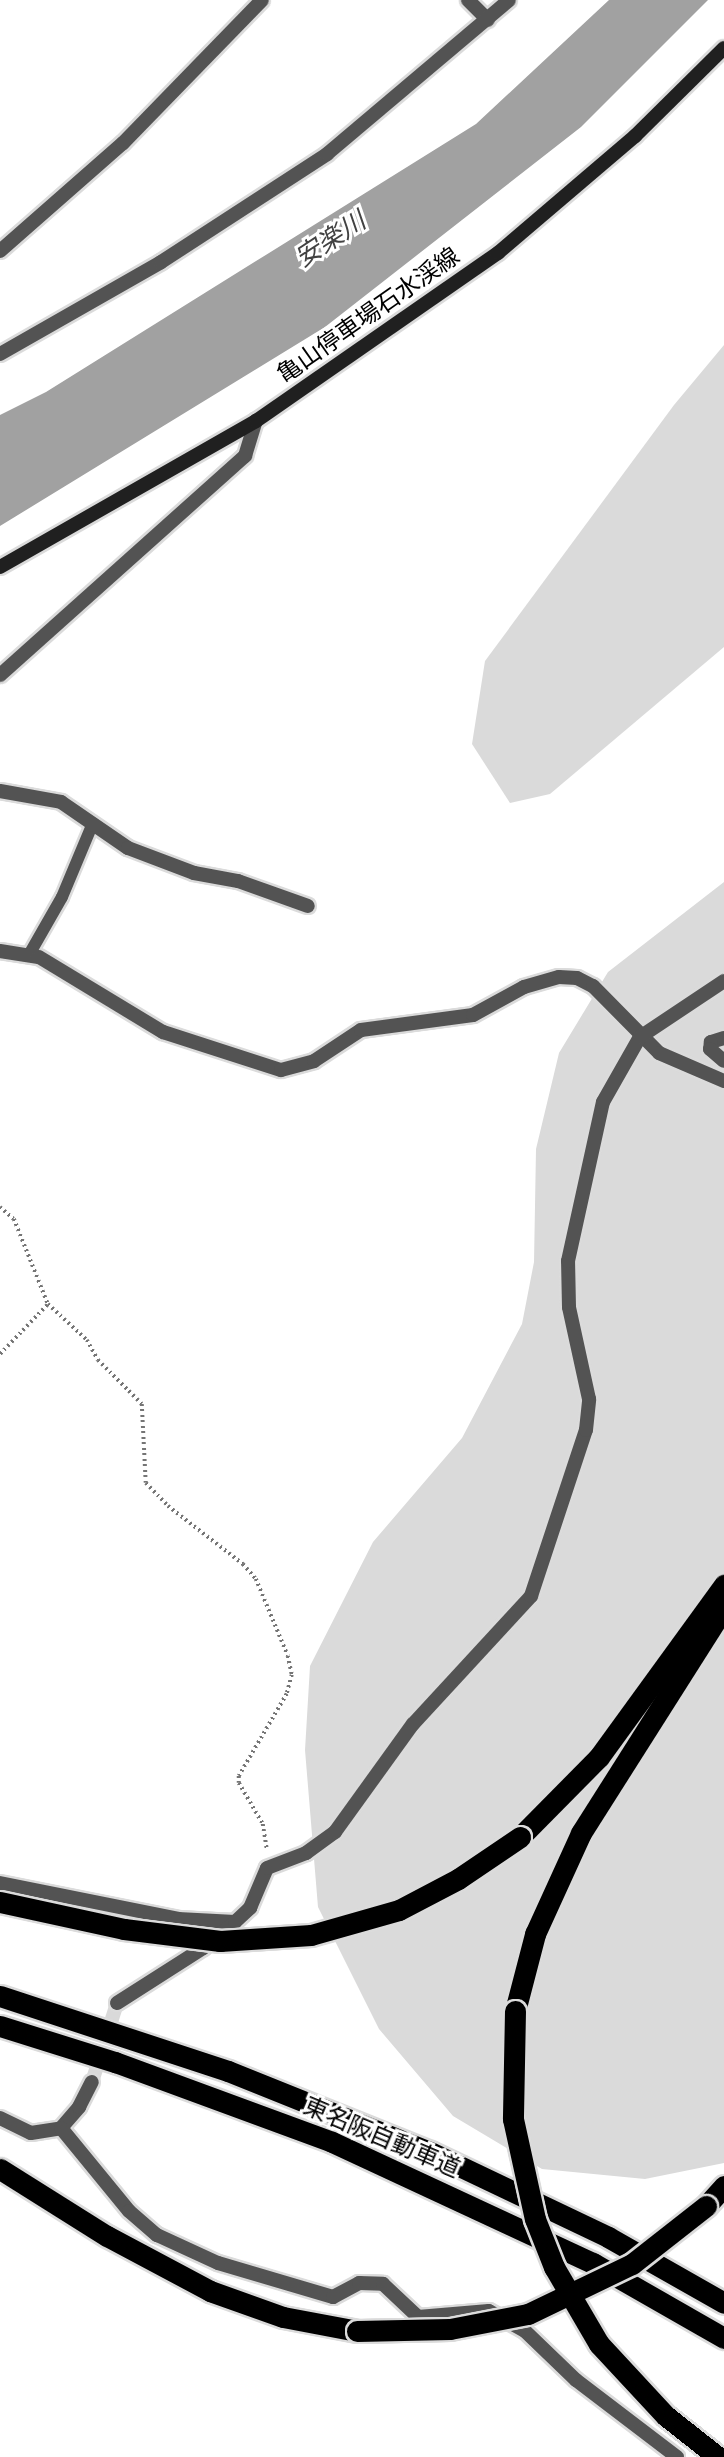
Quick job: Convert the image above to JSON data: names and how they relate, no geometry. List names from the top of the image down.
{
  "streets": {
    "highway": ["東名阪自動車道"],
    "main road": ["亀山停車場石水渓線"]
  },
  "water": ["安楽川"]
}
